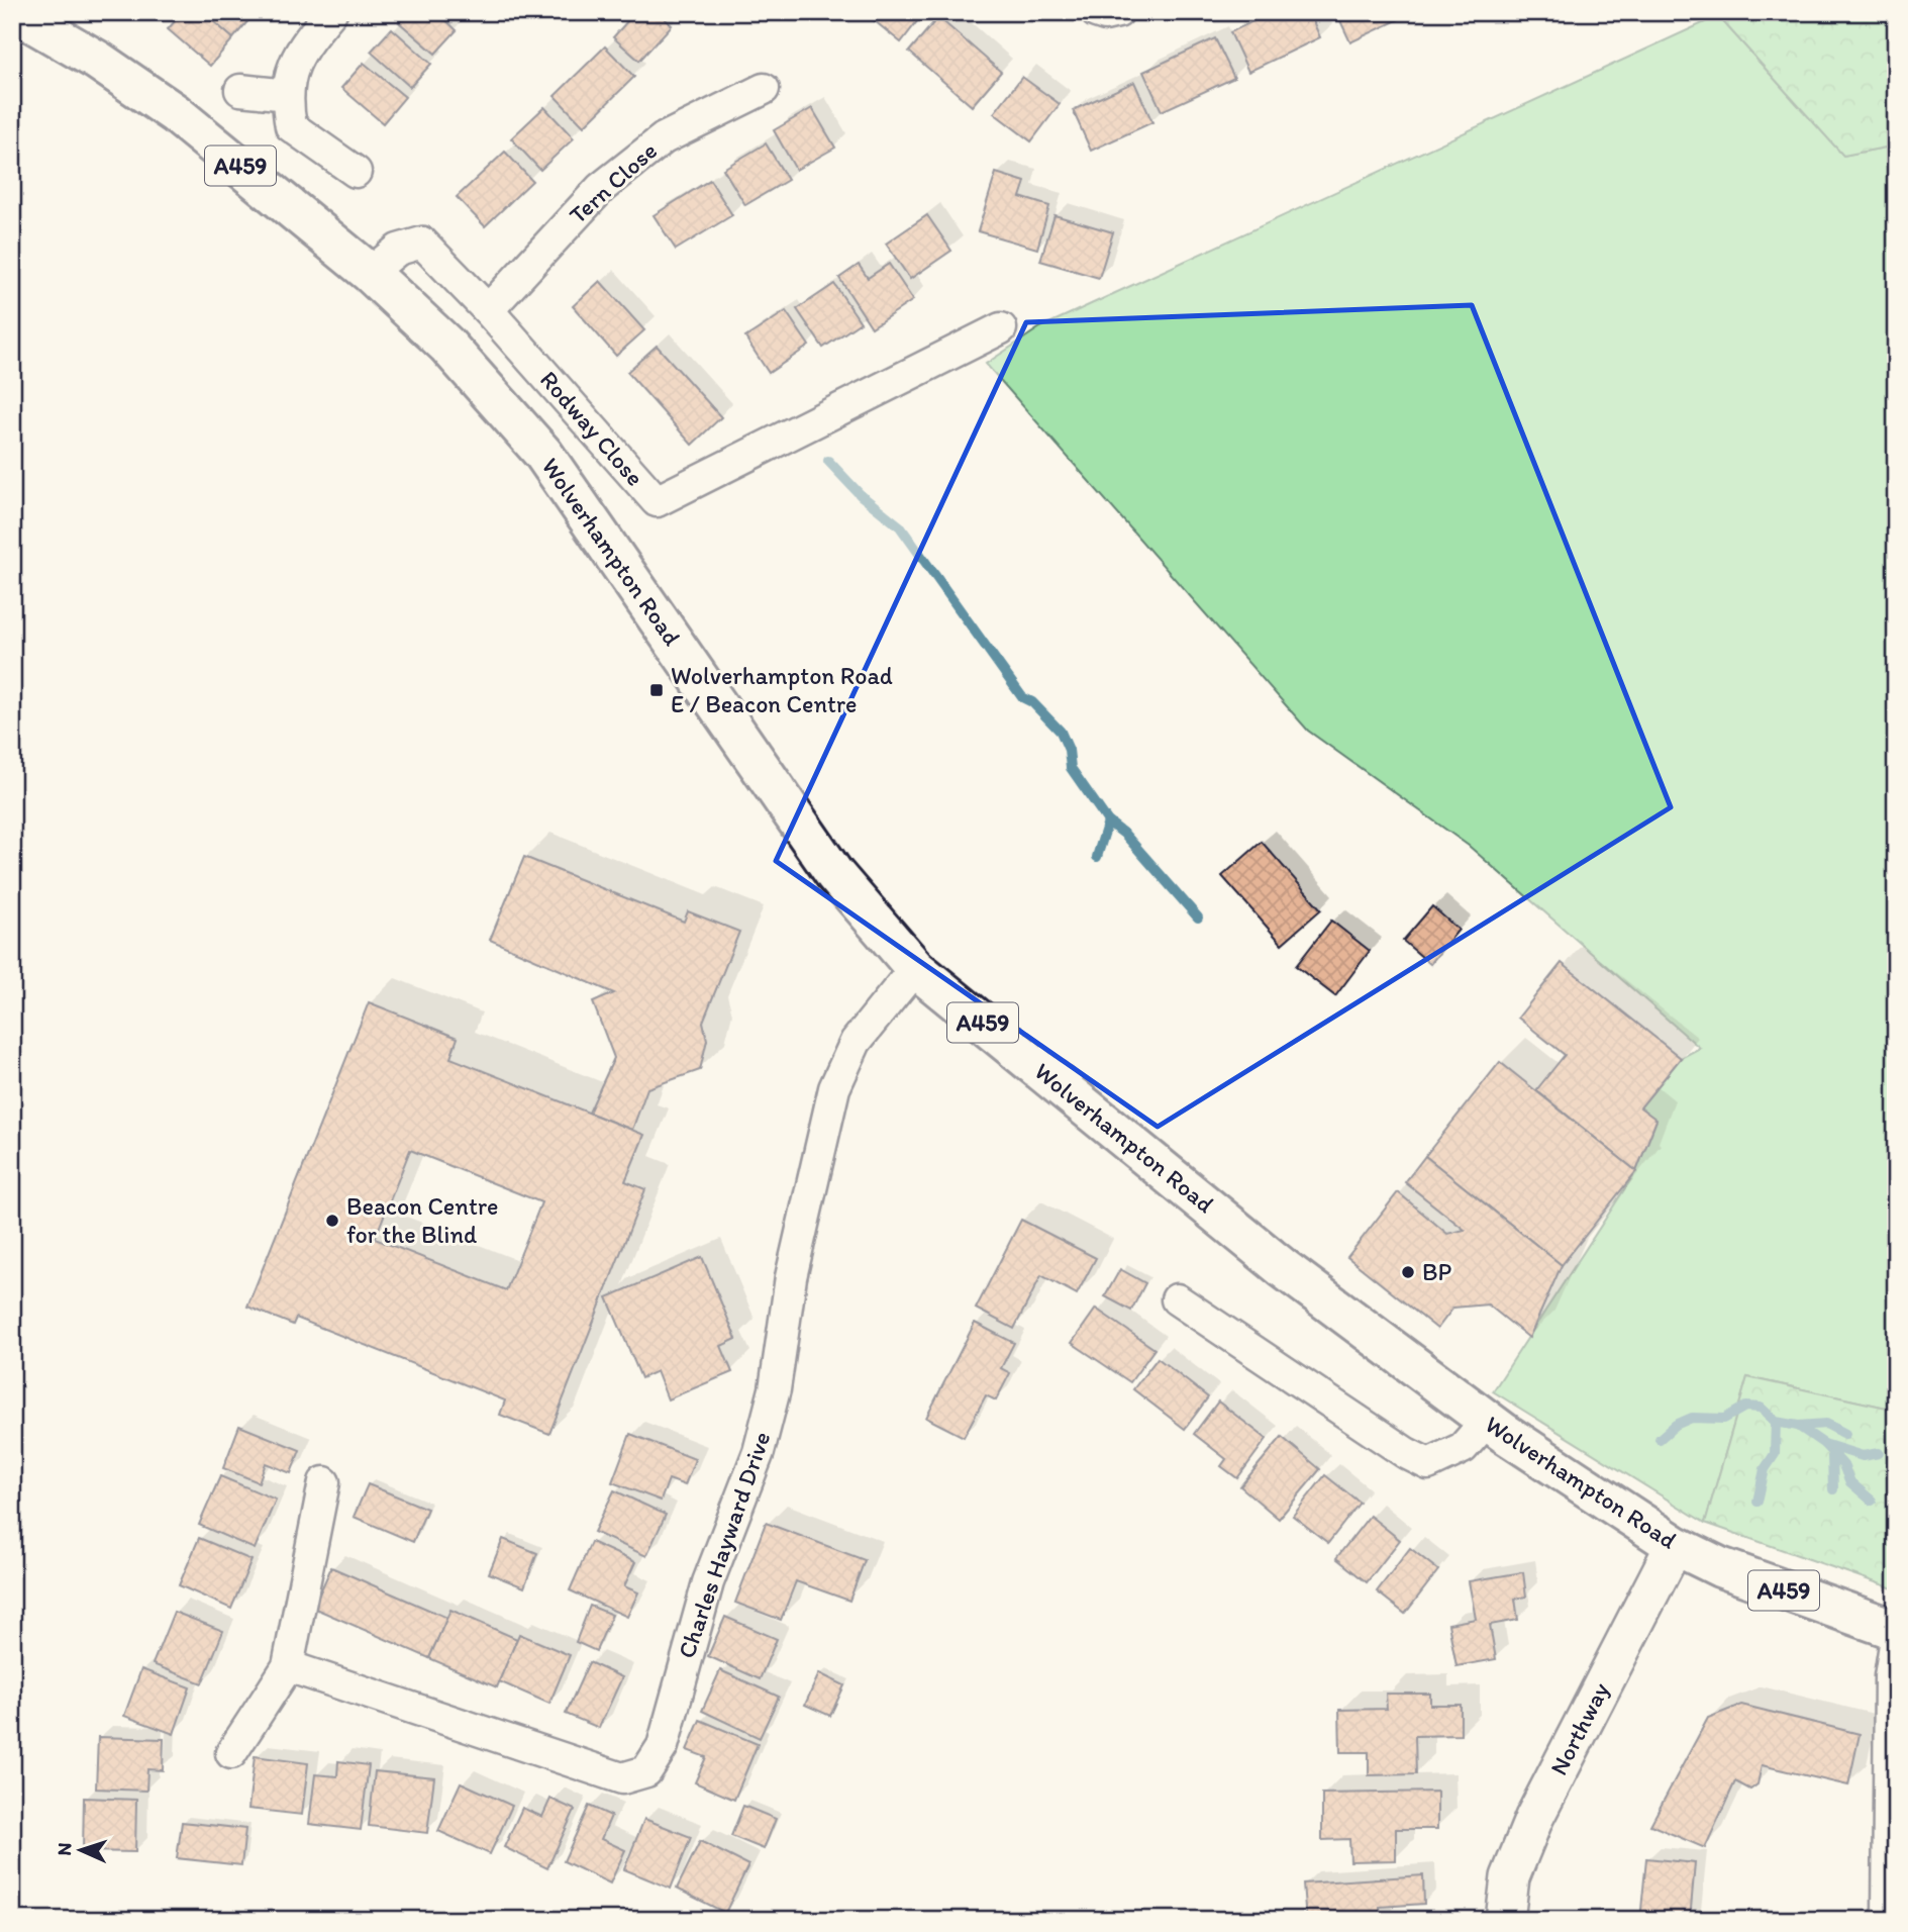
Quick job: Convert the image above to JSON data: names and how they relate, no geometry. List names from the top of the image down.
{
  "streets": {
    "main road": ["A459", "Wolverhampton Road"],
    "street": [
      "Tern Close",
      "Rodway Close",
      "Charles Hayward Drive",
      "Northway"
    ]
  },
  "crossings": [
    ["A459", "Rodway Close"],
    ["A459", "Wolverhampton Road"],
    ["Tern Close", "Rodway Close"],
    ["Rodway Close", "Wolverhampton Road"],
    ["Wolverhampton Road", "Charles Hayward Drive"],
    ["Wolverhampton Road", "Northway"]
  ],
  "places": {
    "transit": ["Wolverhampton Road E / Beacon Centre"],
    "other": ["Beacon Centre for the Blind", "BP"]
  },
  "north": "left"
}
